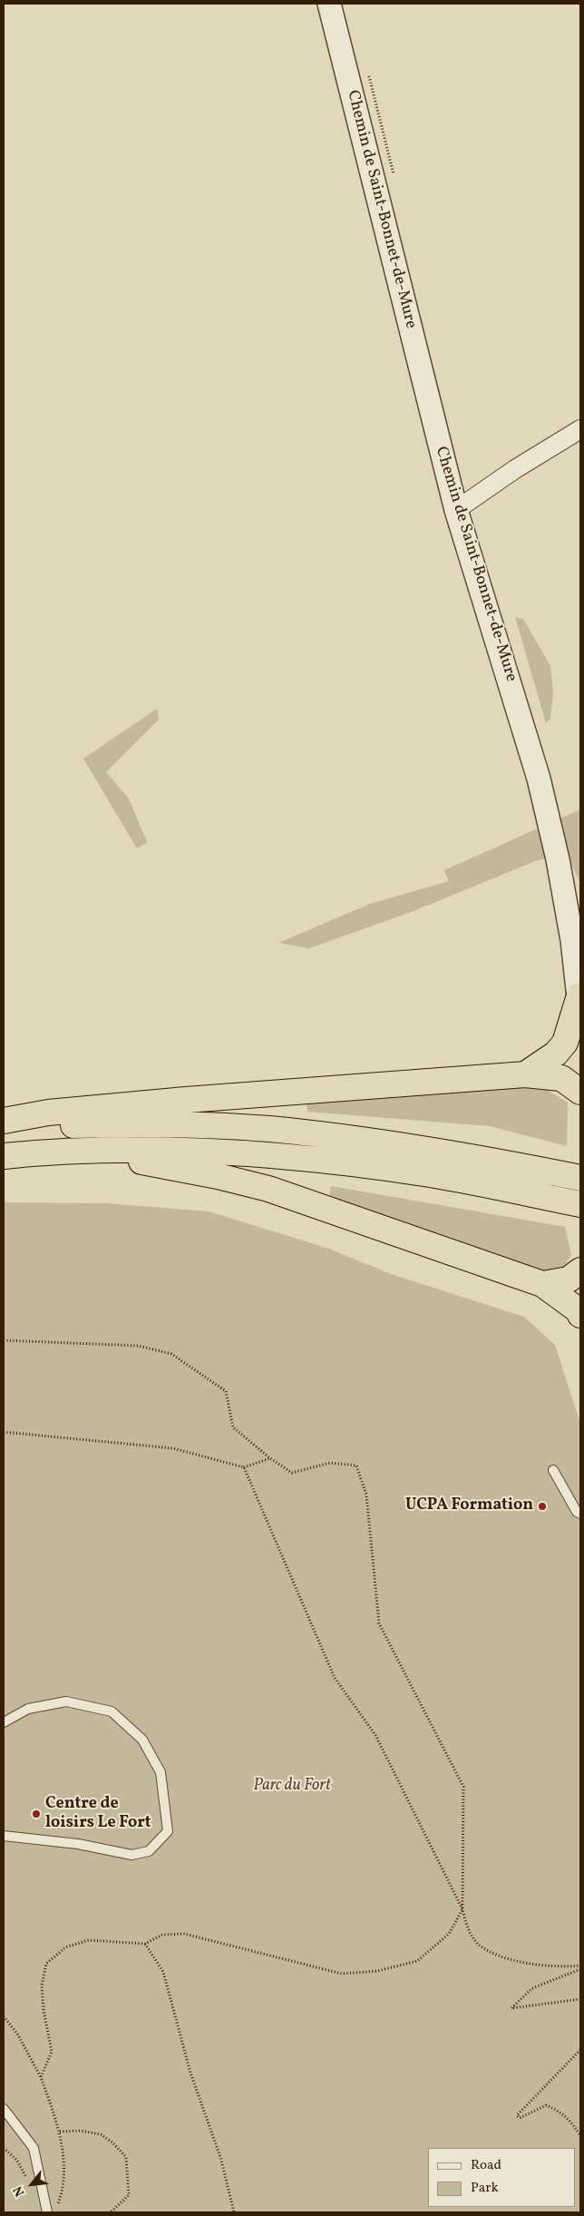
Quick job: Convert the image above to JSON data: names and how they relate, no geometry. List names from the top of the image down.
{
  "streets": {
    "street": ["Chemin de Saint-Bonnet-de-Mure"]
  },
  "parks": ["Parc du Fort"],
  "places": ["UCPA Formation", "Centre de loisirs Le Fort"],
  "legend": ["Road", "Park"],
  "north": "bottom left"
}
